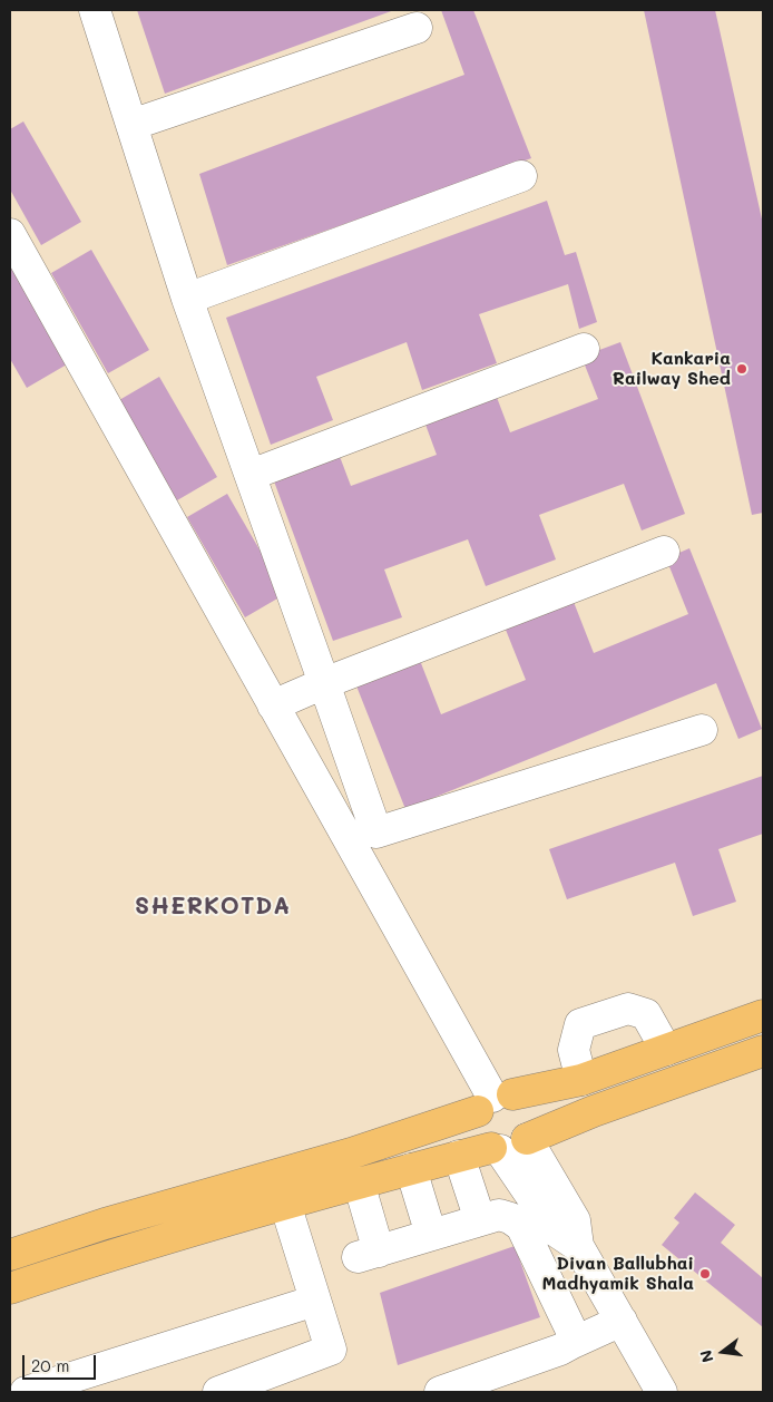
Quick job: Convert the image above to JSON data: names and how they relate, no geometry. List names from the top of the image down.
{
  "districts": ["SHERKOTDA"],
  "places": ["Kankaria Railway Shed", "Divan Ballubhai Madhyamik Shala"],
  "scale_bar": "20 m",
  "north": "left"
}
